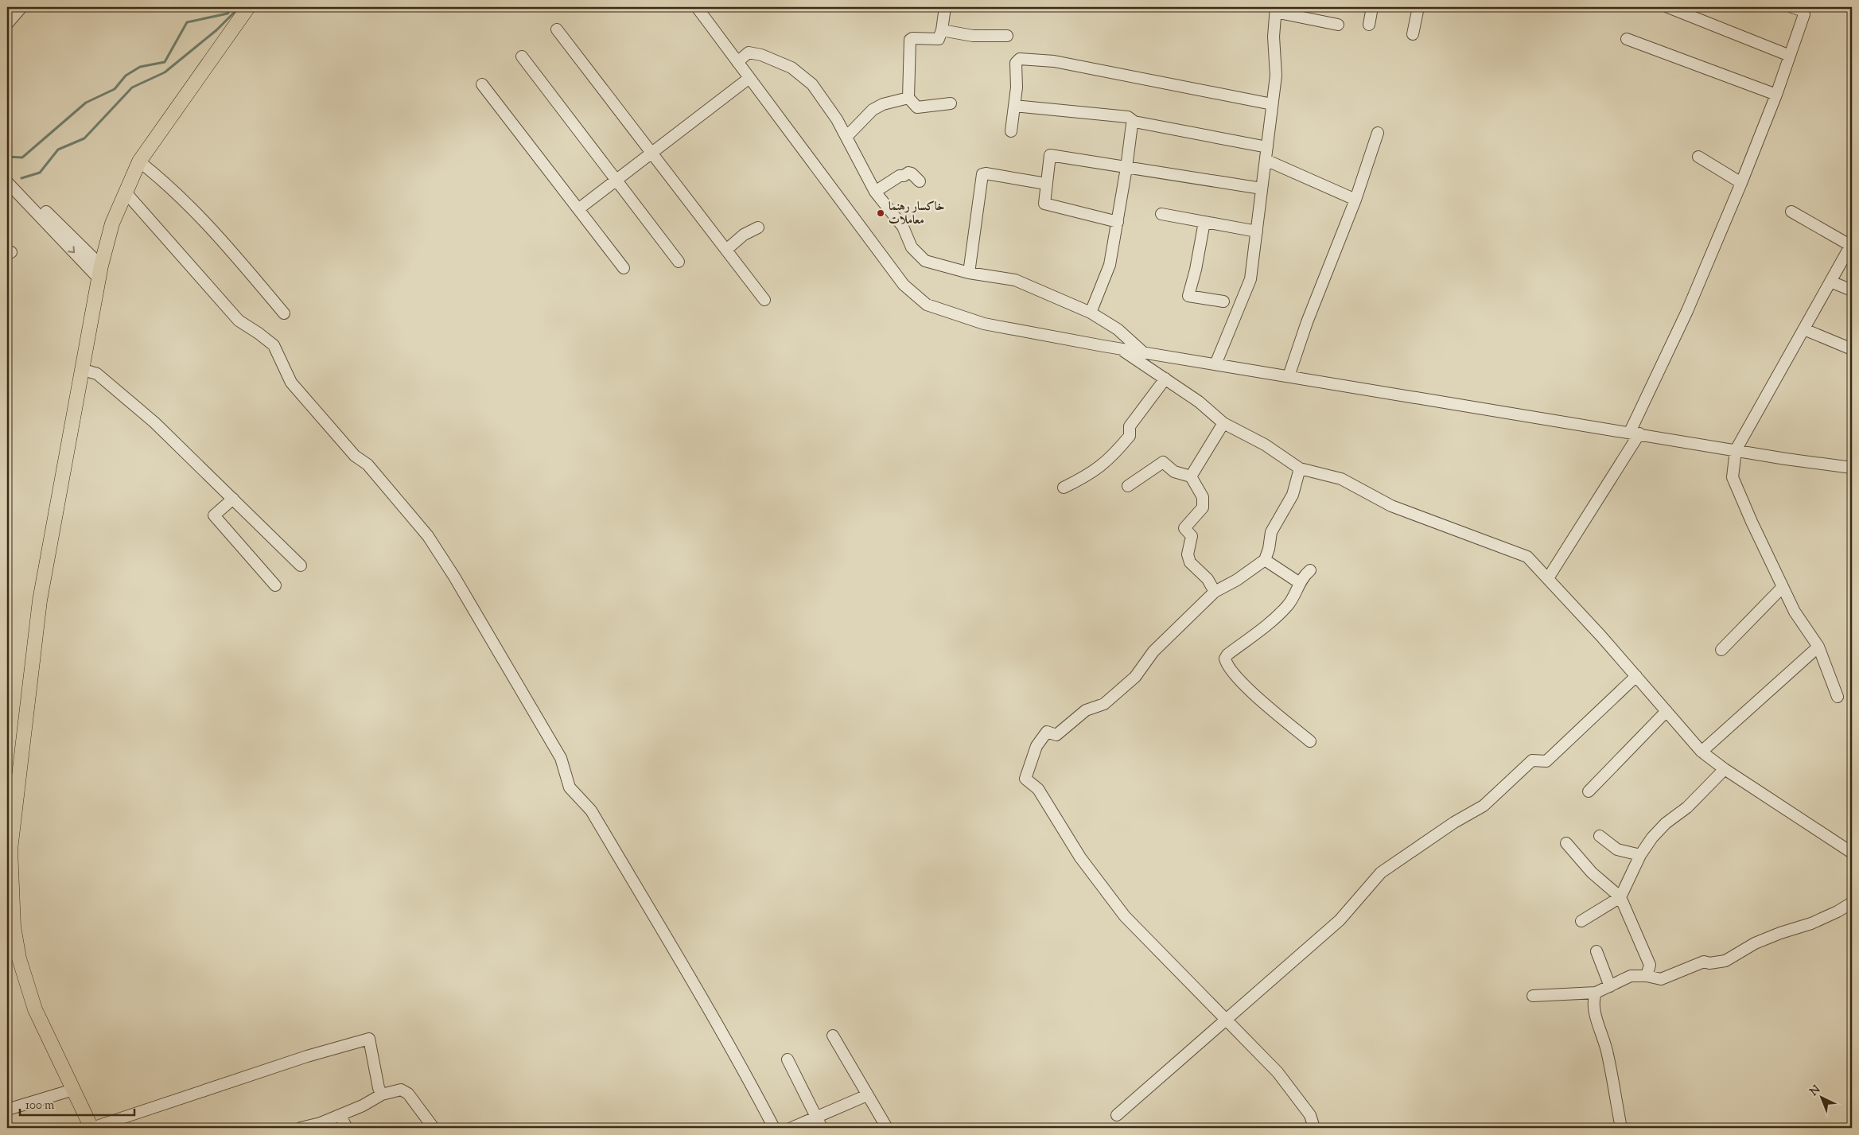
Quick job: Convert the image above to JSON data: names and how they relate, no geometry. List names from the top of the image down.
{
  "places": ["خاکسار رهنما معاملات"],
  "scale_bar": "100 m",
  "north": "top left"
}
